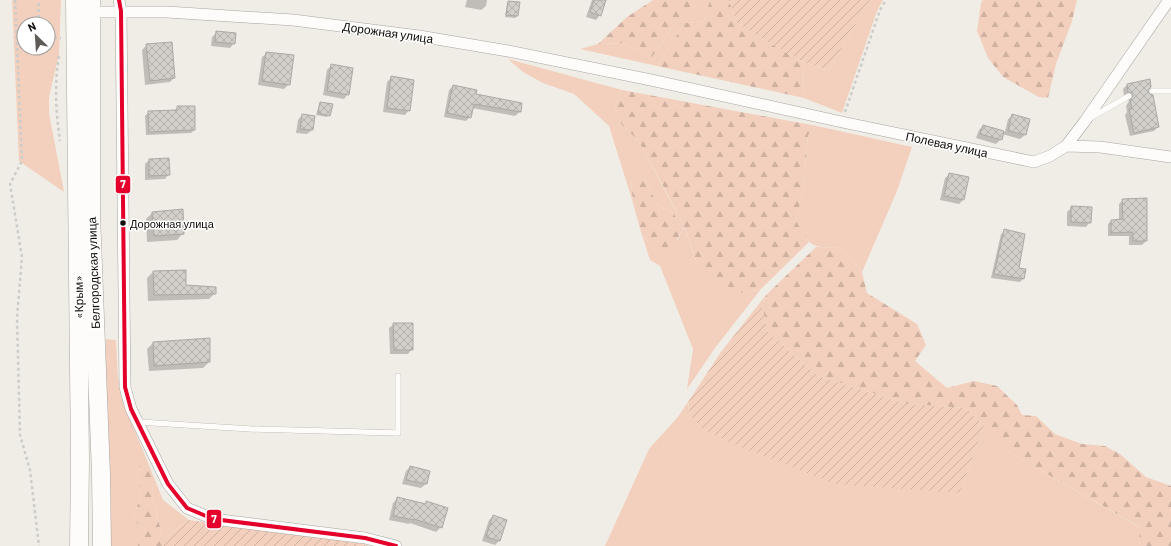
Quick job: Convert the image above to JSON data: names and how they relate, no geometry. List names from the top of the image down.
{
  "streets": {
    "main road": ["Белгородская улица", "«Крым»"],
    "street": ["Дорожная улица", "Полевая улица"]
  },
  "crossings": [
    ["Дорожная улица", "Полевая улица"],
    ["Дорожная улица", "Белгородская улица"]
  ],
  "places": ["Дорожная улица"],
  "lines": ["transit line 7"],
  "north": "top left"
}
